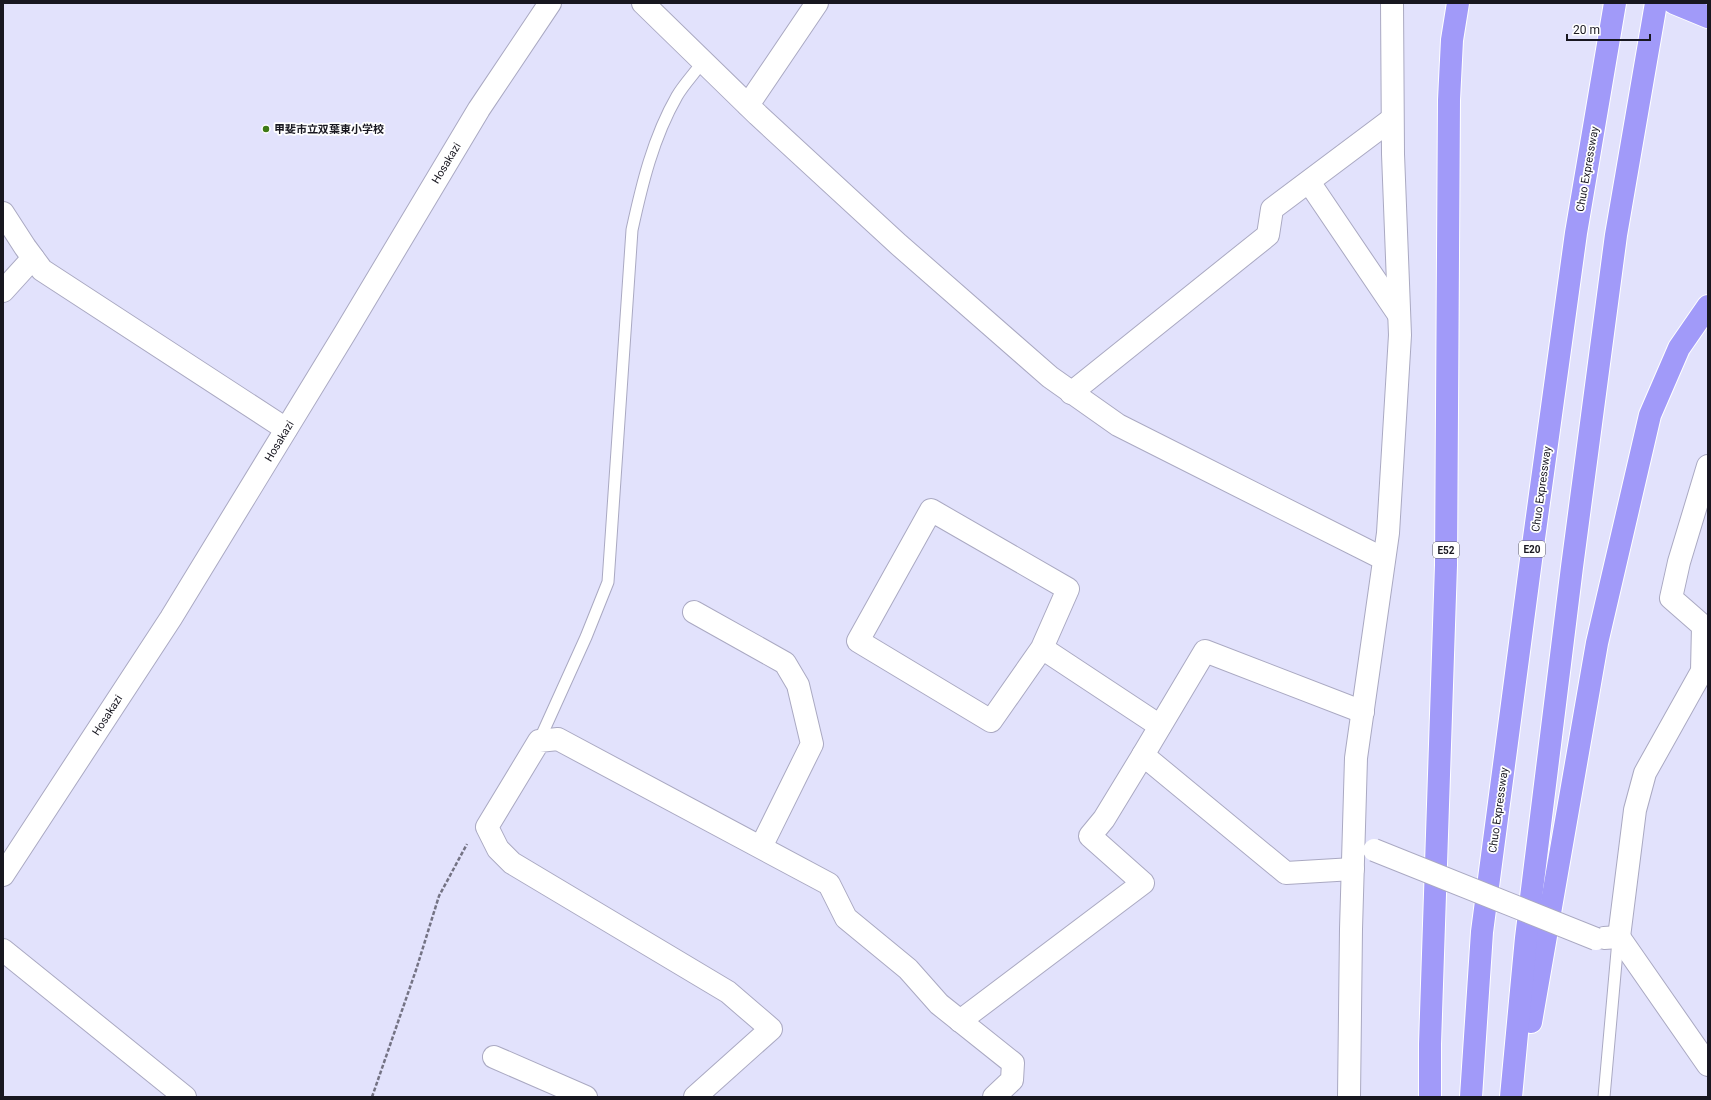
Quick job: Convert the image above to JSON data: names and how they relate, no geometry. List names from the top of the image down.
{
  "streets": {
    "highway": ["Chuo Expressway", "E20", "E52"],
    "street": ["Hosakazi"]
  },
  "places": ["甲斐市立双葉東小学校"],
  "scale_bar": "20 m"
}
